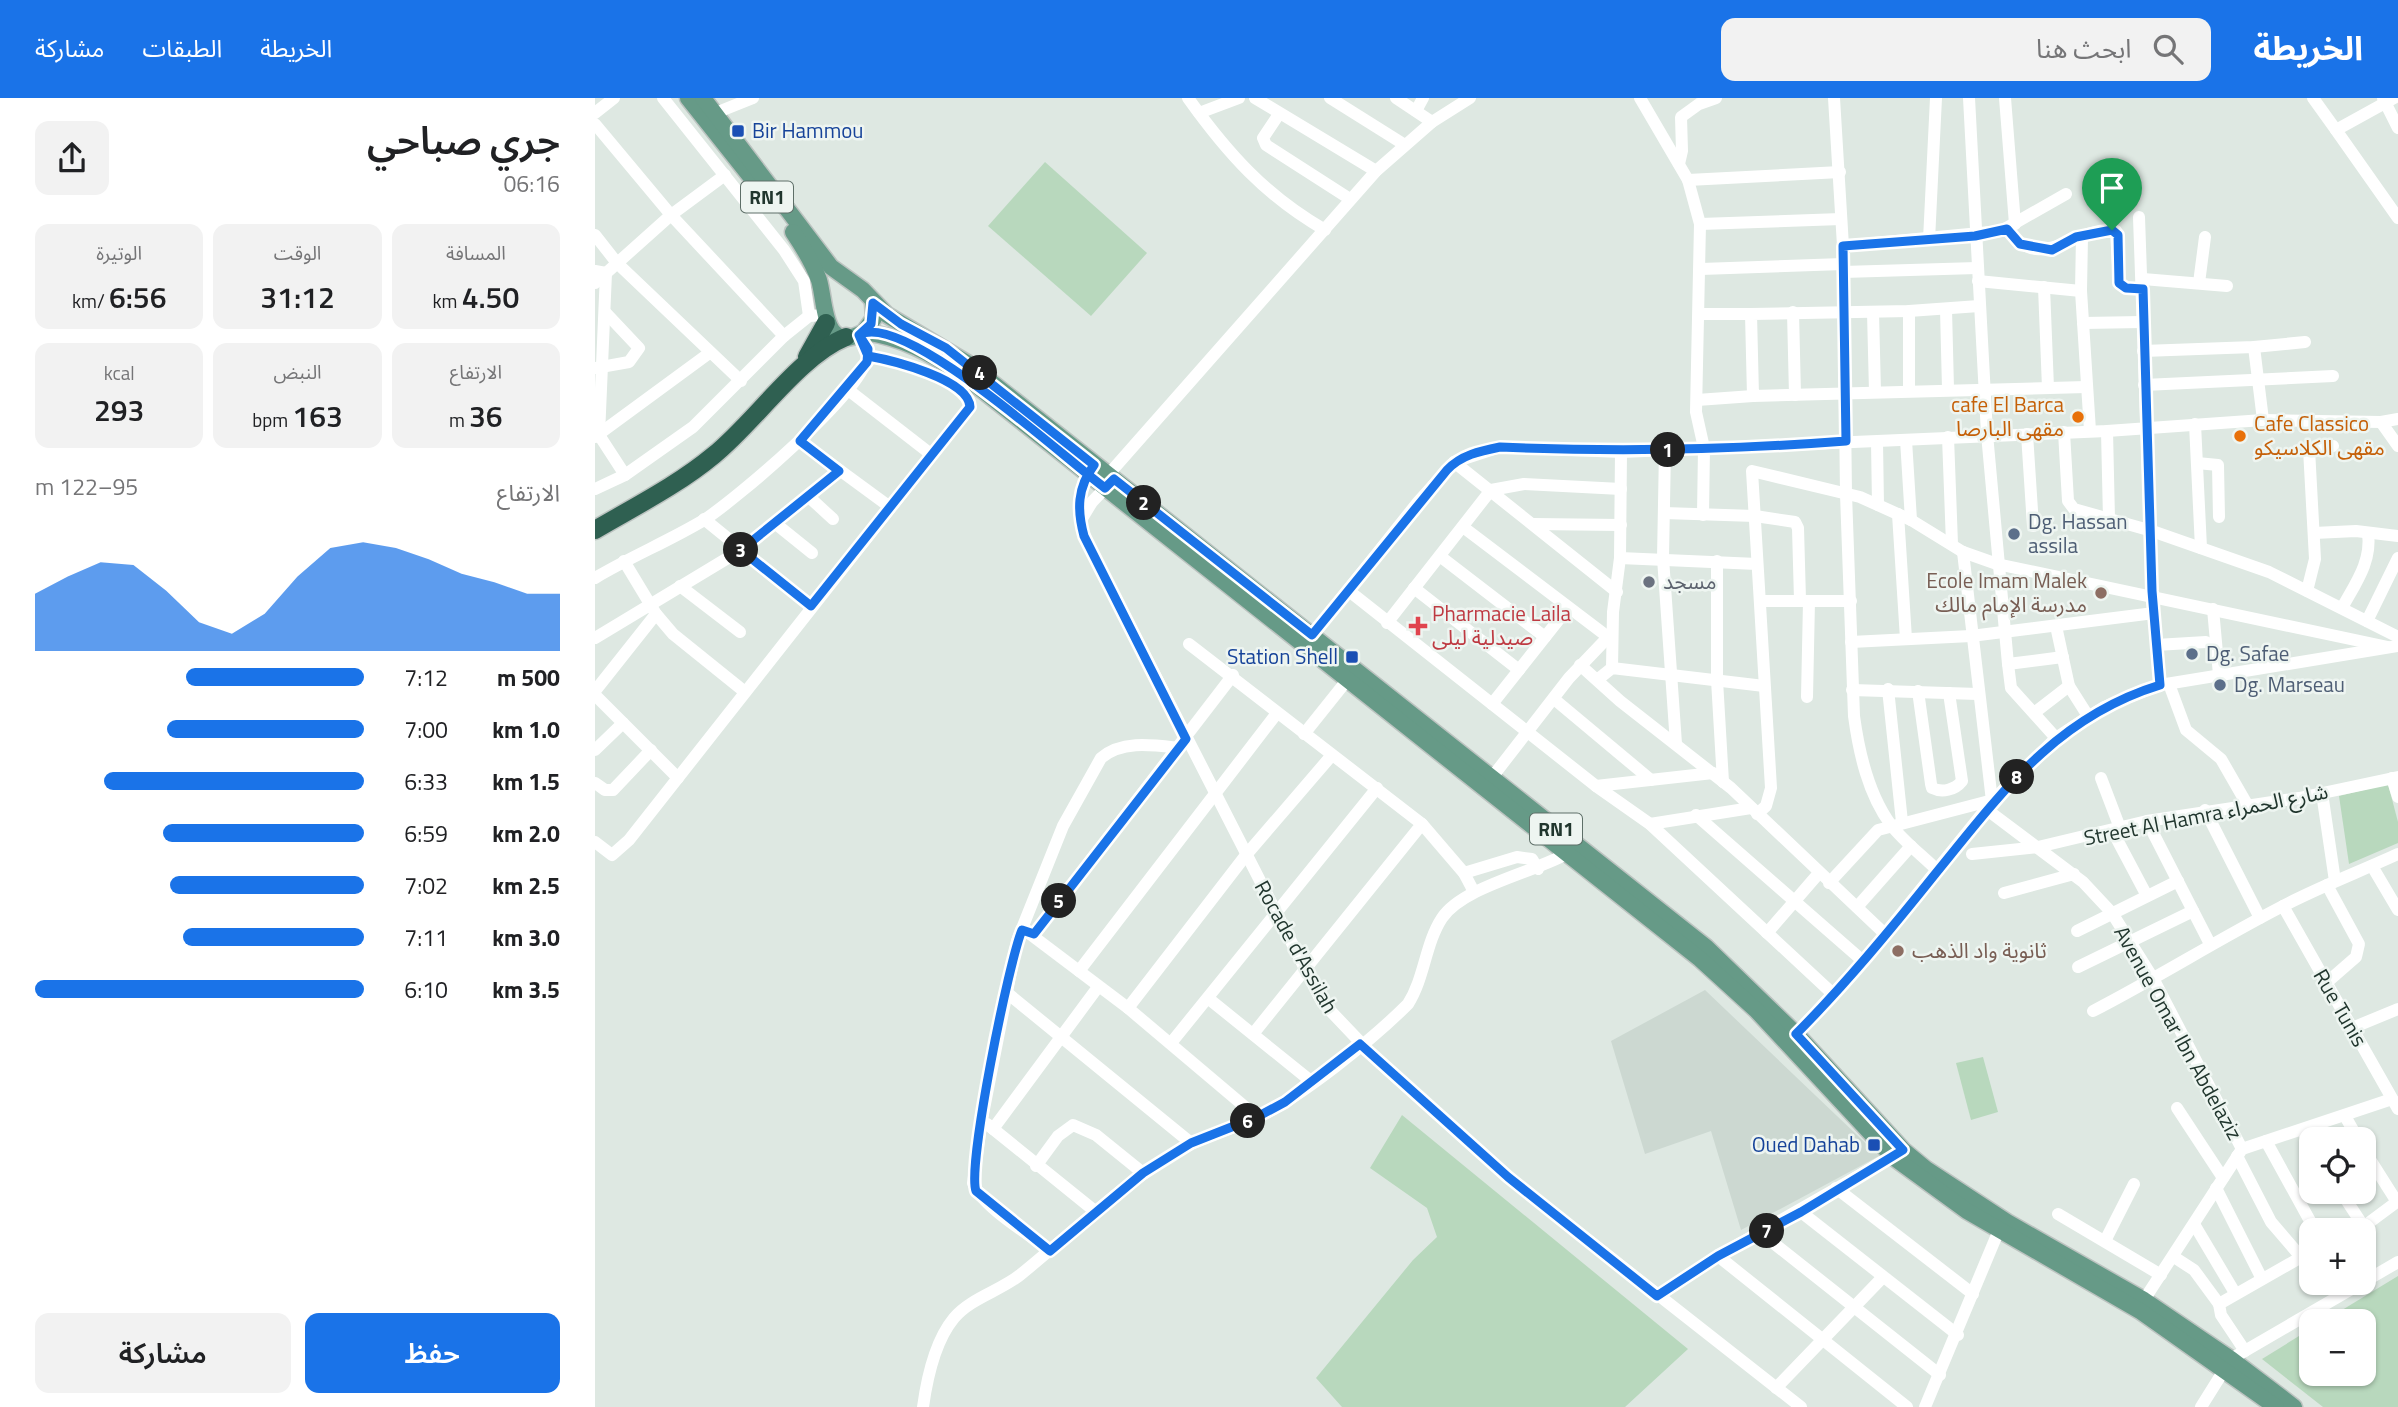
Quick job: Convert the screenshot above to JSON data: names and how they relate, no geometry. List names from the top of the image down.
{
  "streets": {
    "main road": ["RN1"],
    "street": [
      "Street Al Hamra شارع الحمراء",
      "Rocade d'Assilah",
      "Rue Tunis",
      "Avenue Omar Ibn Abdelaziz"
    ]
  },
  "crossings": [
    ["RN1", "Rocade d'Assilah"],
    ["Street Al Hamra شارع الحمراء", "Avenue Omar Ibn Abdelaziz"]
  ],
  "places": {
    "transit": ["Bir Hammou", "Station Shell", "Oued Dahab"],
    "other": [
      "cafe El Barca مقهى البارصا",
      "Cafe Classico مقهى الكلاسيكو",
      "Dg. Hassan assila",
      "مسجد",
      "Ecole Imam Malek مدرسة الإمام مالك",
      "Dg. Safae",
      "Dg. Marseau",
      "ثانوية واد الذهب"
    ],
    "health": ["Pharmacie Laila صيدلية ليلى"]
  },
  "page": {
    "header": "الخريطة",
    "search": "ابحث هنا",
    "nav": ["الخريطة", "الطبقات", "مشاركة"],
    "heading": ["جري صباحي", "06:16"],
    "stats": [
      ["المسافة", "4.50 km"],
      ["الوقت", "31:12"],
      ["الوتيرة", "6:56 /km"],
      ["الارتفاع", "36 m"],
      ["النبض", "163 bpm"],
      ["kcal", "293"]
    ],
    "pins": [
      "4",
      "1",
      "2",
      "3",
      "8",
      "5",
      "6",
      "7"
    ],
    "chart": ["الارتفاع", "95–122 m"],
    "list": [
      {
        "name": "500 m",
        "note": "7:12"
      },
      {
        "name": "1.0 km",
        "note": "7:00"
      },
      {
        "name": "1.5 km",
        "note": "6:33"
      },
      {
        "name": "2.0 km",
        "note": "6:59"
      },
      {
        "name": "2.5 km",
        "note": "7:02"
      },
      {
        "name": "3.0 km",
        "note": "7:11"
      },
      {
        "name": "3.5 km",
        "note": "6:10"
      }
    ],
    "map_buttons": ["+", "−"],
    "buttons": ["حفظ", "مشاركة"]
  }
}
